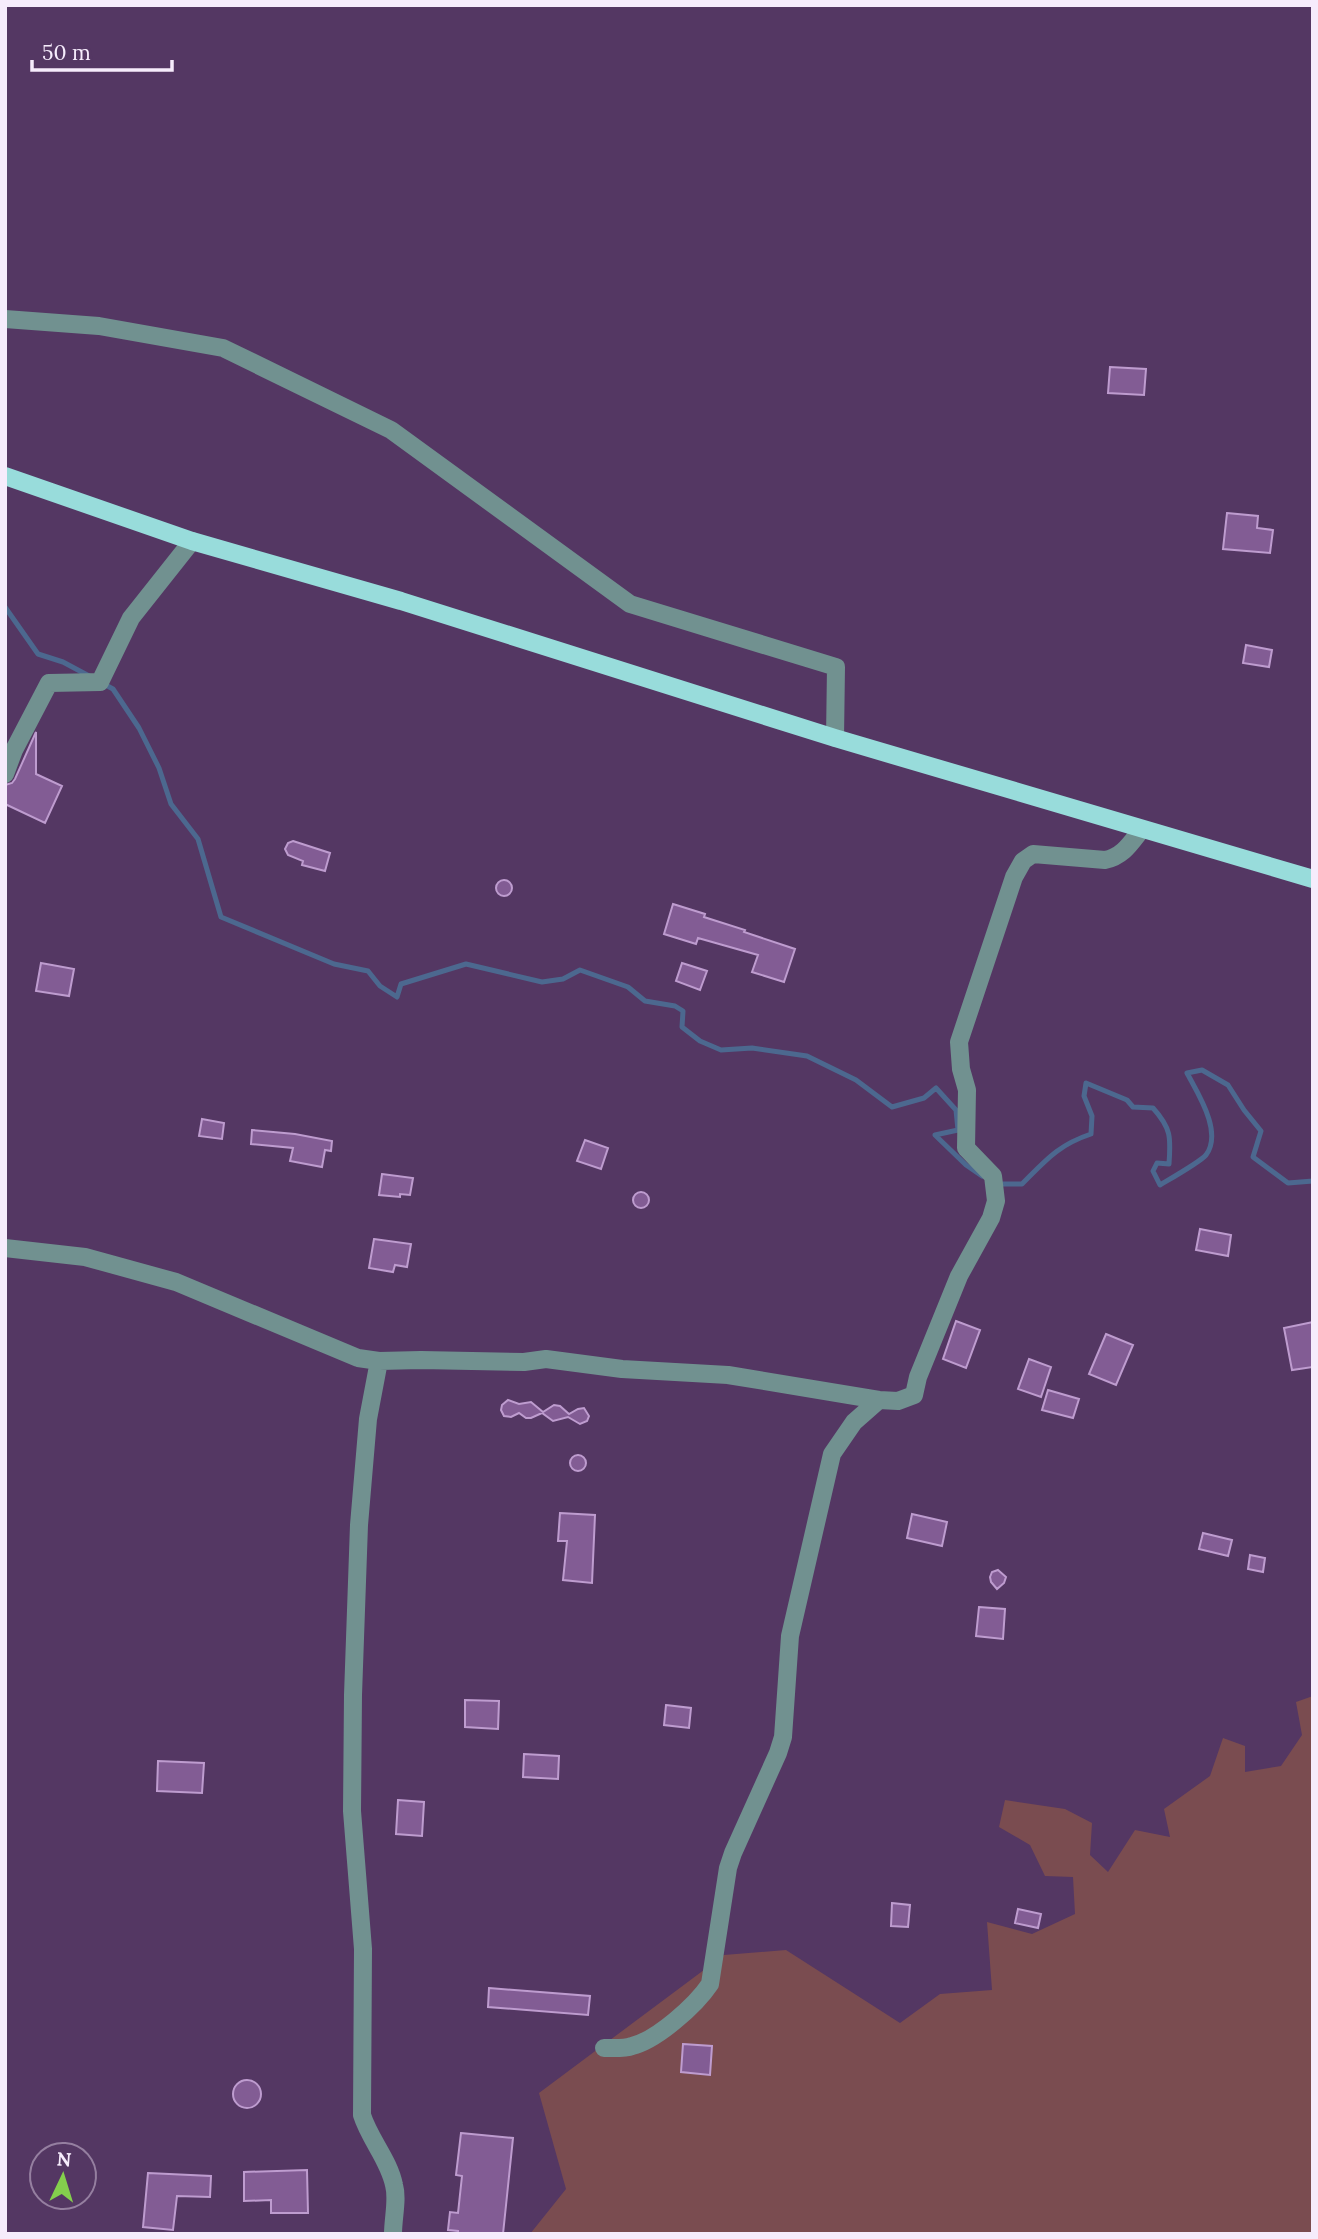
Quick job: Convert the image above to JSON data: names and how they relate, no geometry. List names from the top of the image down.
{
  "scale_bar": "50 m",
  "north": "top"
}
